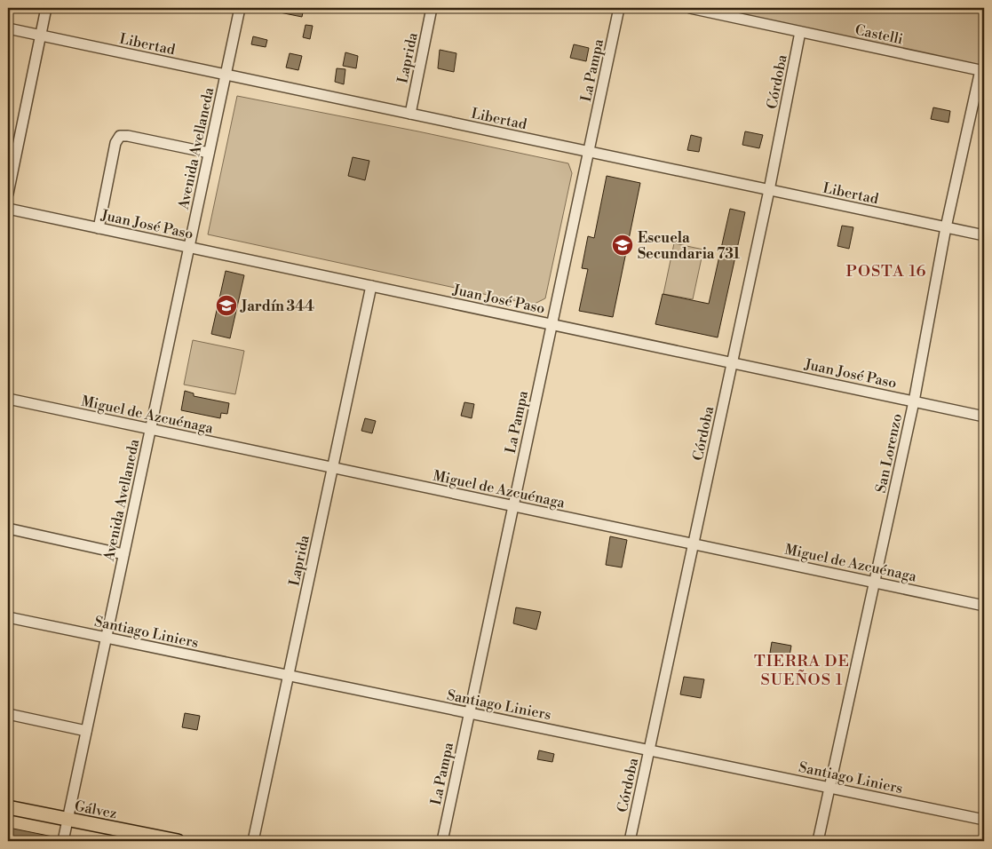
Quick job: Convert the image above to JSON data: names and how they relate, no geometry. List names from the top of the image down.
{
  "streets": {
    "main road": ["Gálvez"],
    "street": [
      "Castelli",
      "Libertad",
      "Laprida",
      "La Pampa",
      "Córdoba",
      "Avenida Avellaneda",
      "Juan José Paso",
      "Miguel de Azcuénaga",
      "San Lorenzo",
      "Santiago Liniers"
    ]
  },
  "crossings": [
    ["Castelli", "Córdoba"],
    ["Castelli", "San Lorenzo"],
    ["Libertad", "Laprida"],
    ["Libertad", "La Pampa"],
    ["Libertad", "Córdoba"],
    ["Libertad", "Avenida Avellaneda"],
    ["Libertad", "San Lorenzo"],
    ["Laprida", "Juan José Paso"],
    ["Laprida", "Miguel de Azcuénaga"],
    ["Laprida", "Santiago Liniers"],
    ["La Pampa", "Juan José Paso"],
    ["La Pampa", "Miguel de Azcuénaga"],
    ["La Pampa", "Santiago Liniers"],
    ["Córdoba", "Juan José Paso"],
    ["Córdoba", "Miguel de Azcuénaga"],
    ["Córdoba", "Santiago Liniers"],
    ["Avenida Avellaneda", "Juan José Paso"],
    ["Avenida Avellaneda", "Miguel de Azcuénaga"],
    ["Avenida Avellaneda", "Santiago Liniers"],
    ["Avenida Avellaneda", "Gálvez"],
    ["Juan José Paso", "San Lorenzo"],
    ["Miguel de Azcuénaga", "San Lorenzo"],
    ["San Lorenzo", "Santiago Liniers"]
  ],
  "districts": ["POSTA 16", "TIERRA DE SUEÑOS 1"],
  "places": {
    "school or university": ["Escuela Secundaria 731", "Jardín 344"]
  }
}
